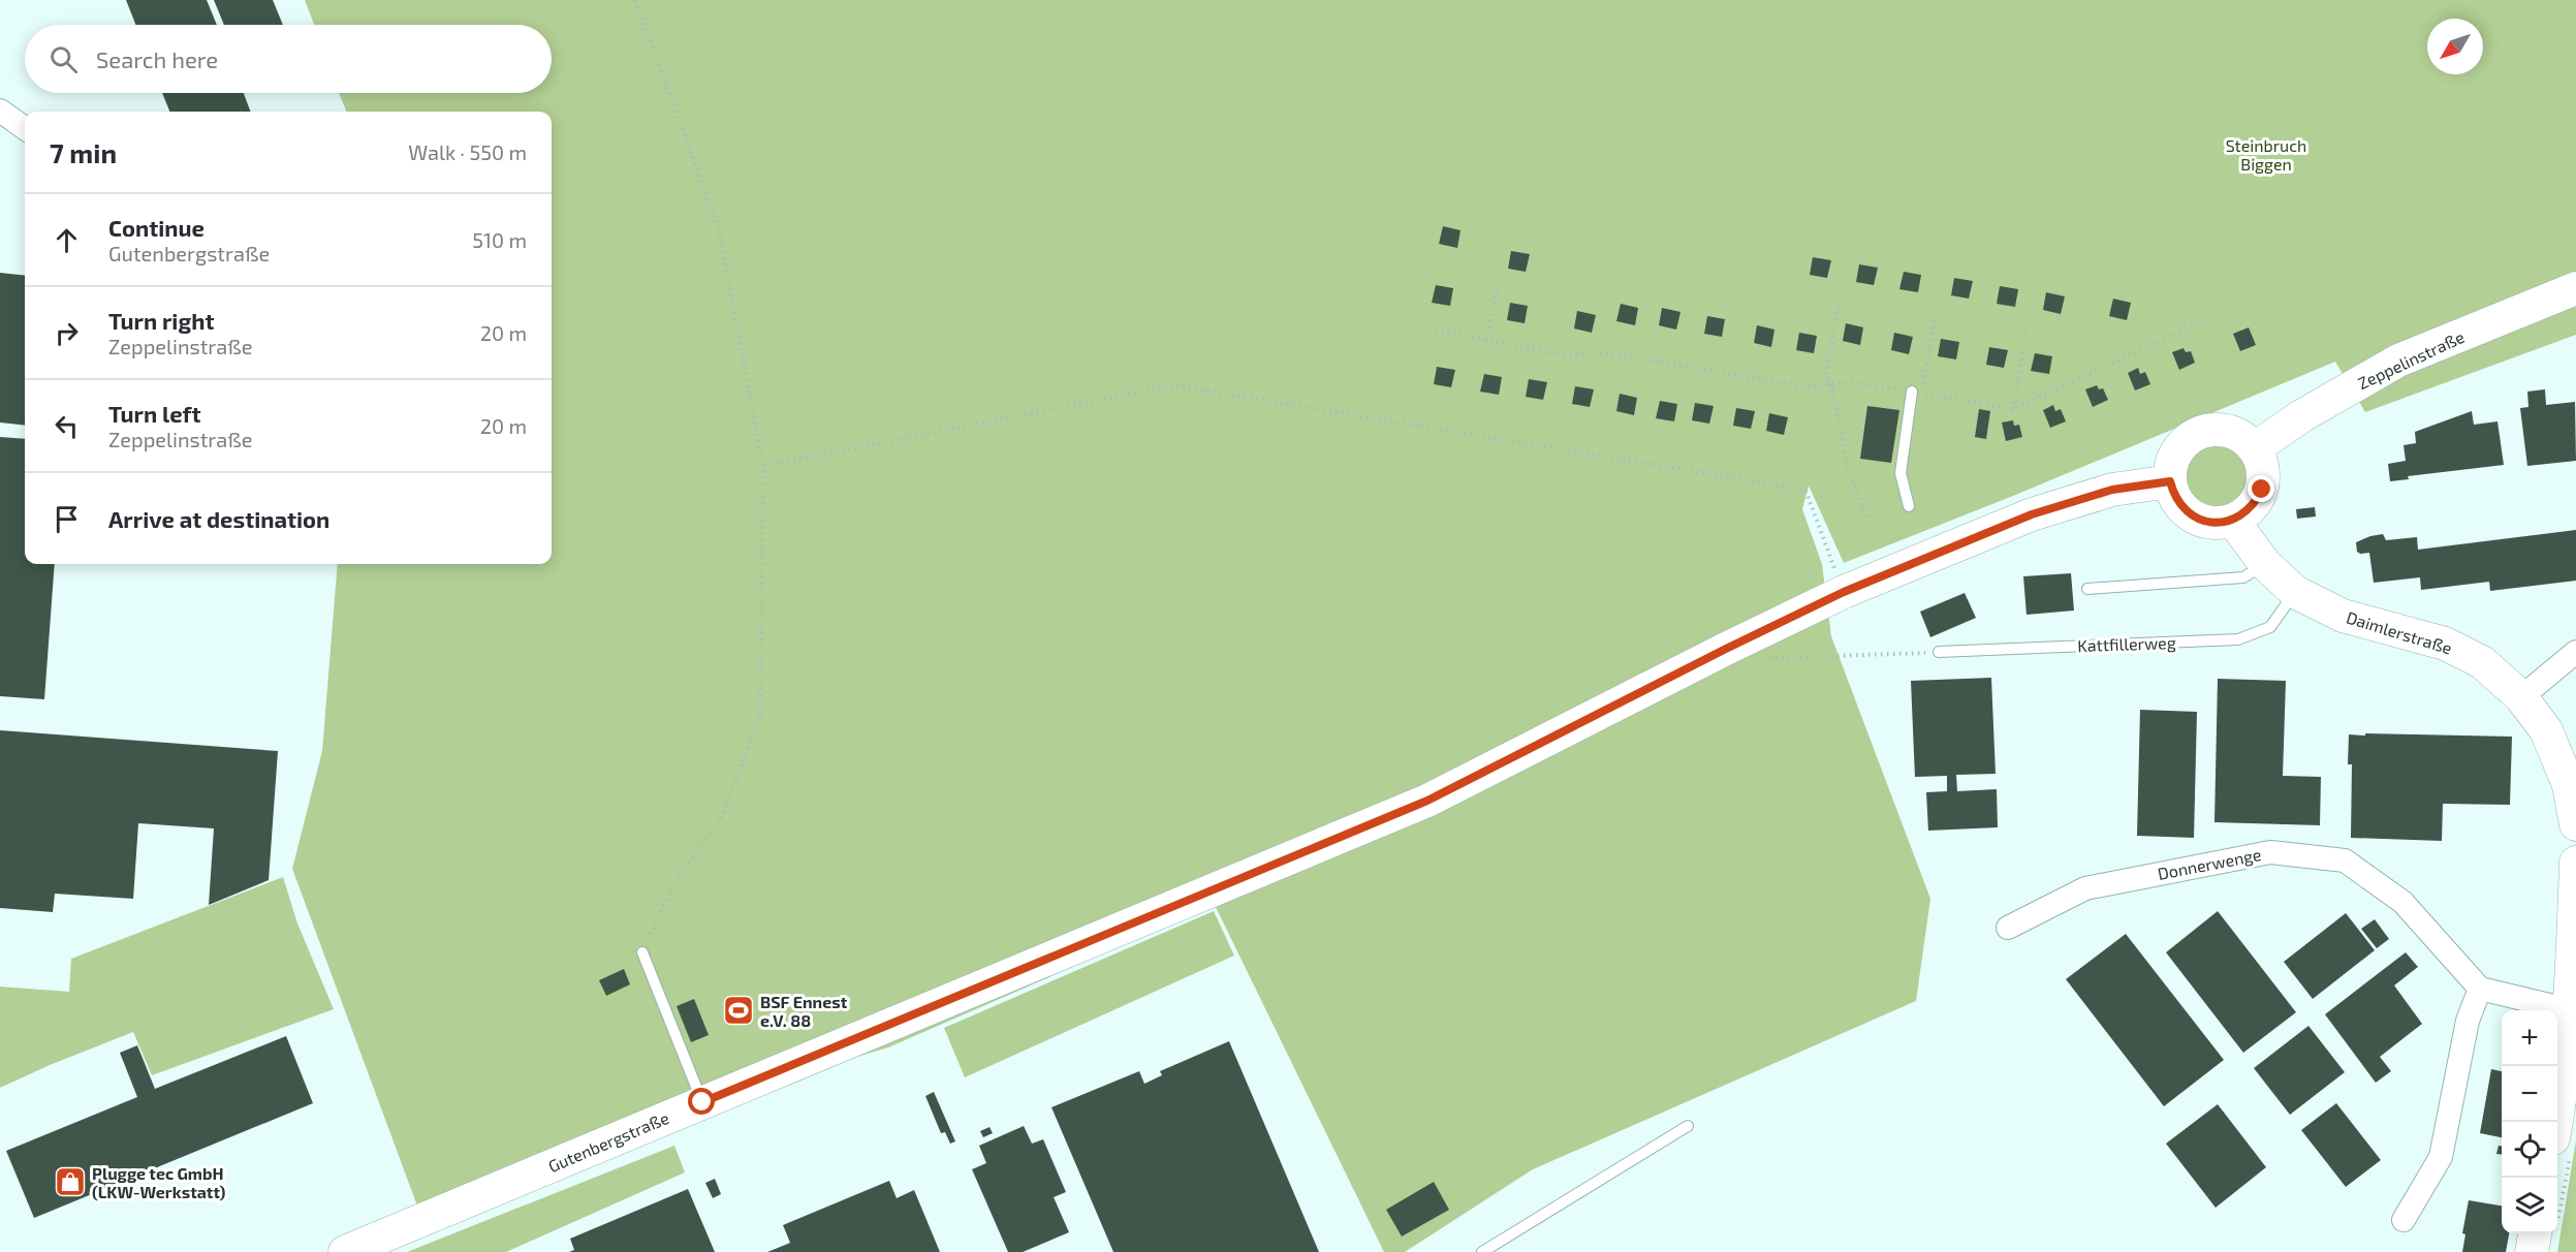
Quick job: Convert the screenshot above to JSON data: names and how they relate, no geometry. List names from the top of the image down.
{
  "streets": {
    "main road": ["Zeppelinstraße", "Daimlerstraße", "Gutenbergstraße"],
    "street": ["Donnerwenge"],
    "lane": ["Kattfillerweg"]
  },
  "crossings": [
    ["Zeppelinstraße", "Daimlerstraße"],
    ["Zeppelinstraße", "Gutenbergstraße"],
    ["Daimlerstraße", "Kattfillerweg"],
    ["Daimlerstraße", "Gutenbergstraße"]
  ],
  "parks": ["Steinbruch Biggen"],
  "places": {
    "sports": ["BSF Ennest e.V. 88"],
    "shop": ["Plugge tec GmbH (LKW-Werkstatt)"]
  },
  "north": "bottom left",
  "page": {
    "search": "Search here",
    "heading": ["7 min", "Walk · 550 m"],
    "list": [
      ["Continue", "Gutenbergstraße", "510 m"],
      ["Turn right", "Zeppelinstraße", "20 m"],
      ["Turn left", "Zeppelinstraße", "20 m"],
      "Arrive at destination"
    ],
    "map_buttons": ["+", "−"]
  }
}
